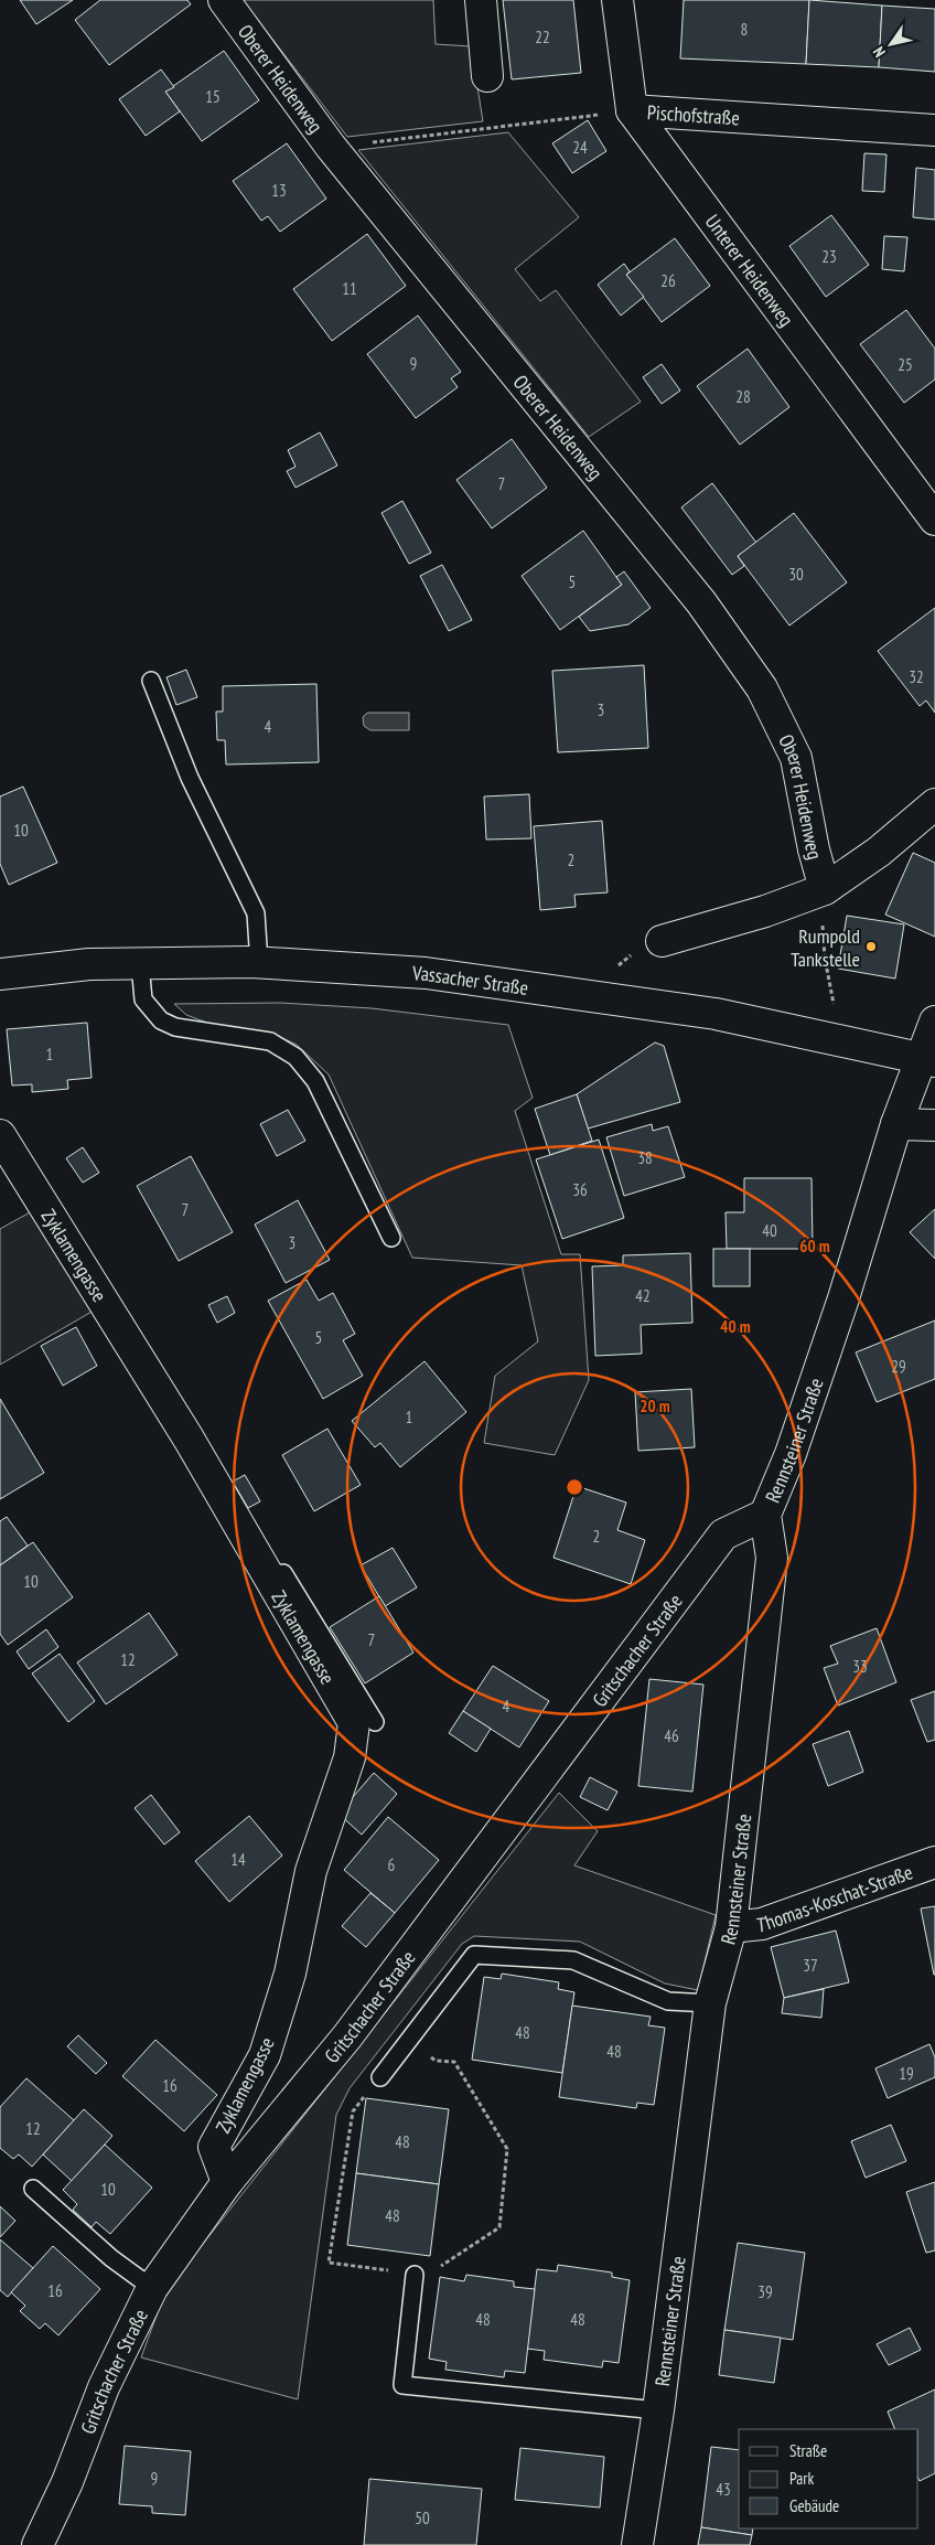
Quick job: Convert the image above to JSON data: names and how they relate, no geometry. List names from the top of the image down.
{
  "streets": {
    "street": [
      "Oberer Heidenweg",
      "Pischofstraße",
      "Unterer Heidenweg",
      "Vassacher Straße",
      "Zyklamengasse",
      "Rennsteiner Straße",
      "Gritschacher Straße",
      "Thomas-Koschat-Straße"
    ]
  },
  "crossings": [
    ["Oberer Heidenweg", "Pischofstraße"],
    ["Pischofstraße", "Unterer Heidenweg"],
    ["Vassacher Straße", "Rennsteiner Straße"],
    ["Zyklamengasse", "Gritschacher Straße"],
    ["Rennsteiner Straße", "Gritschacher Straße"],
    ["Rennsteiner Straße", "Thomas-Koschat-Straße"]
  ],
  "places": ["Rumpold Tankstelle"],
  "house_numbers": [
    "8",
    "22",
    "15",
    "24",
    "13",
    "23",
    "26",
    "11",
    "9",
    "25",
    "28",
    "7",
    "30",
    "5",
    "32",
    "3",
    "4",
    "10",
    "2",
    "1",
    "38",
    "36",
    "7",
    "40",
    "3",
    "42",
    "5",
    "29",
    "1",
    "2",
    "10",
    "7",
    "12",
    "33",
    "4",
    "46",
    "14",
    "6",
    "37",
    "48",
    "48",
    "19",
    "16",
    "12",
    "48",
    "10",
    "48",
    "16",
    "39",
    "48",
    "48",
    "9",
    "43",
    "50"
  ],
  "legend": ["Straße", "Park", "Gebäude"],
  "north": "bottom left",
  "rings": ["60 m", "40 m", "20 m"]
}
